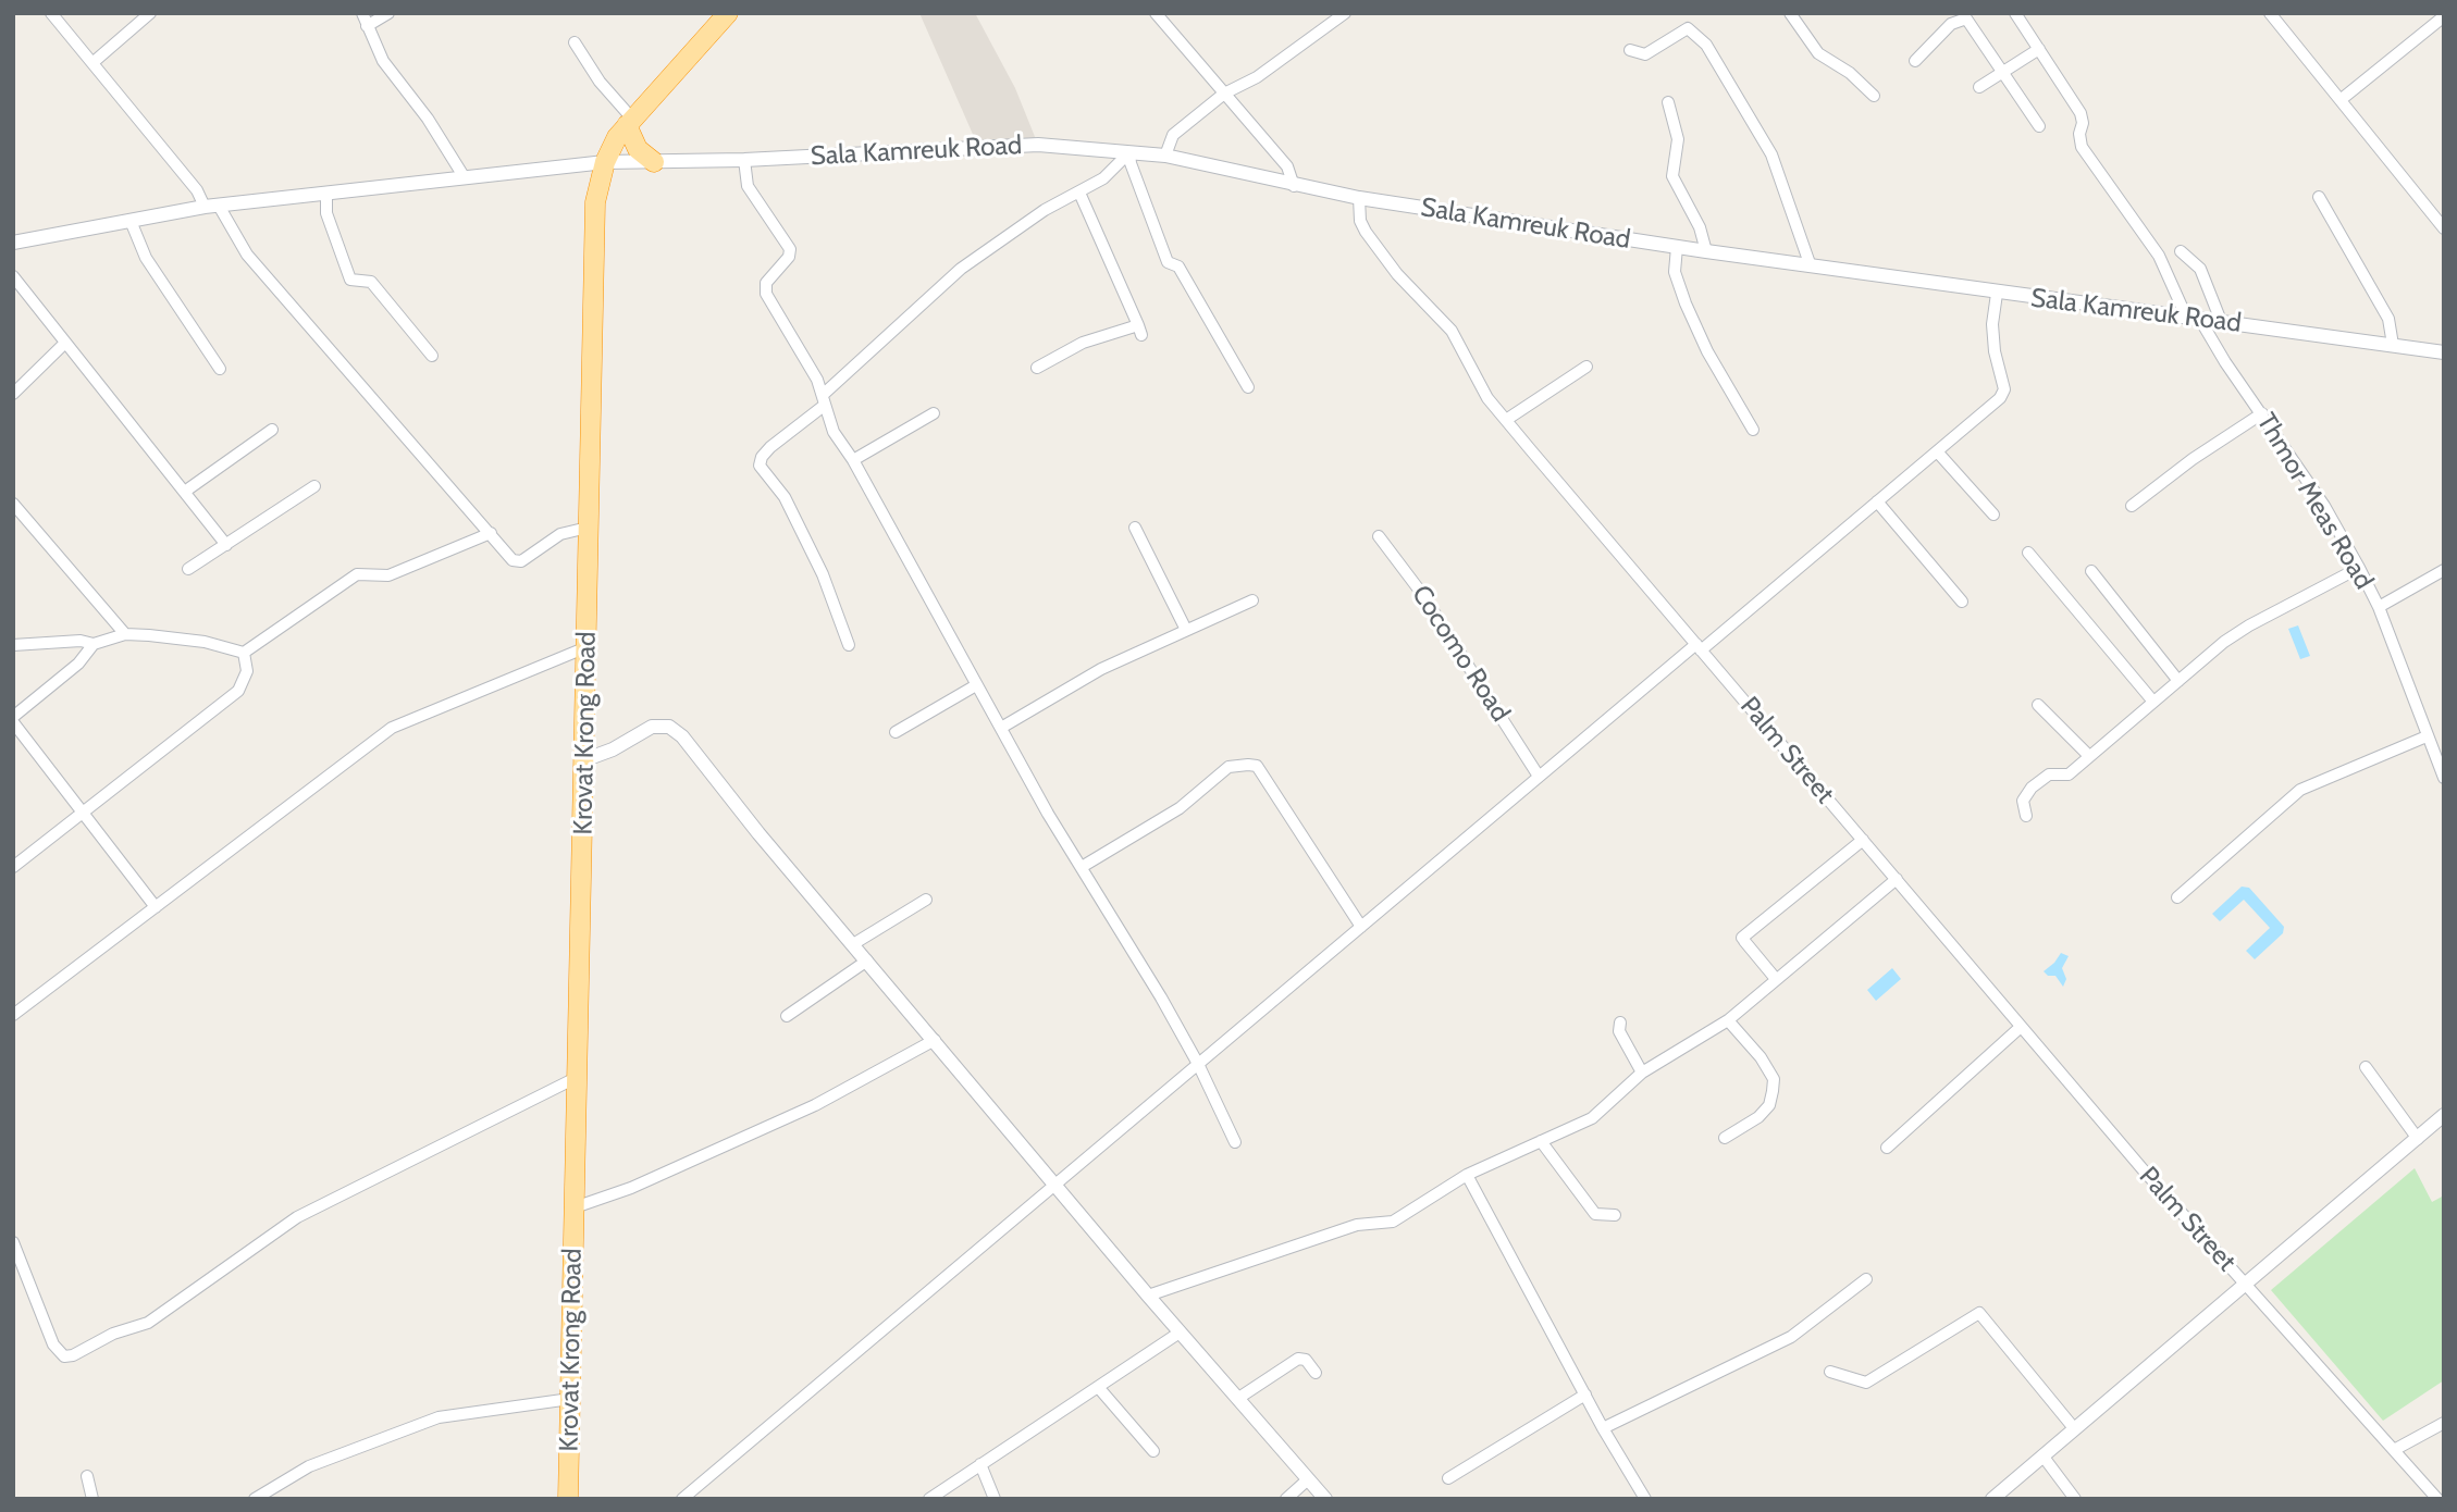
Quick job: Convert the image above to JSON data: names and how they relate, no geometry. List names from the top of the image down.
{
  "streets": {
    "highway": ["Krovat Krong Road"],
    "street": [
      "Sala Kamreuk Road",
      "Thmor Meas Road",
      "Cocomo Road",
      "Palm Street"
    ]
  },
  "crossings": [
    ["Sala Kamreuk Road", "Thmor Meas Road"],
    ["Sala Kamreuk Road", "Krovat Krong Road"],
    ["Sala Kamreuk Road", "Palm Street"]
  ]
}
